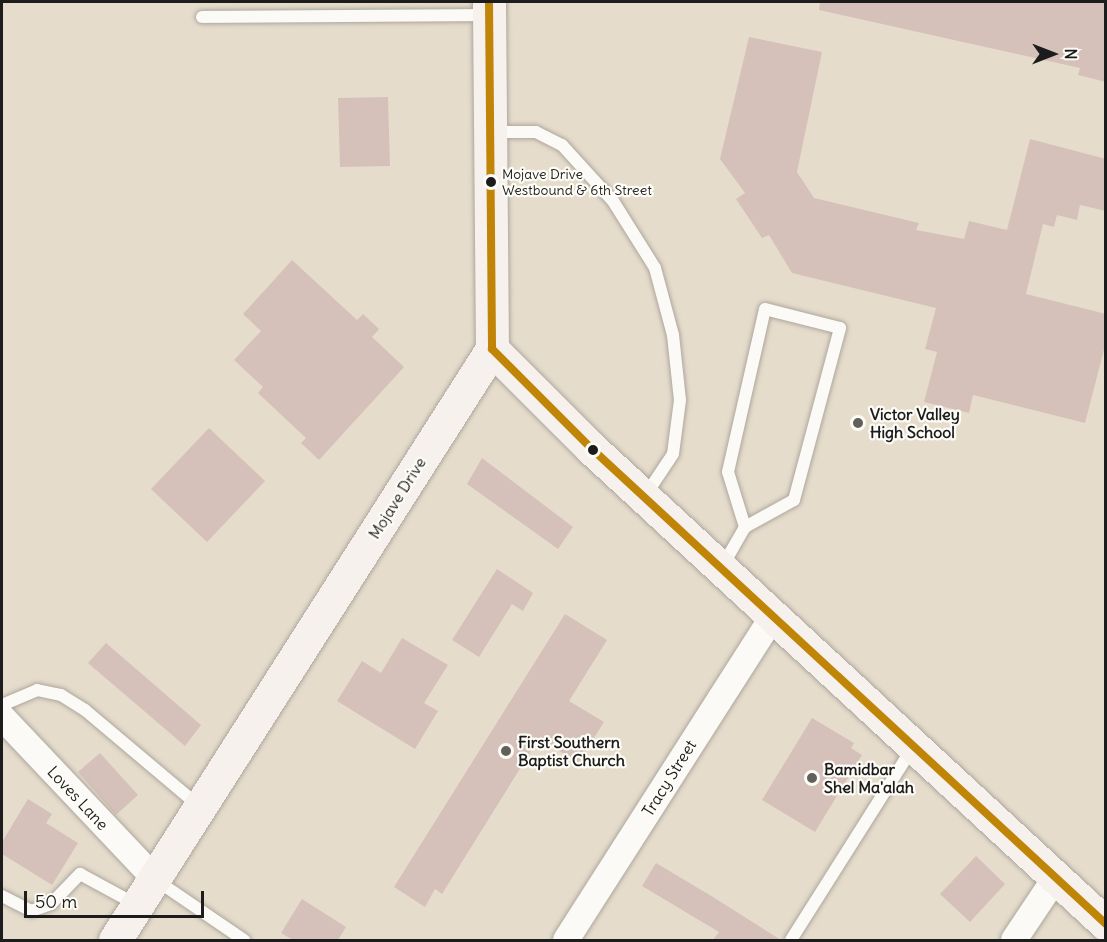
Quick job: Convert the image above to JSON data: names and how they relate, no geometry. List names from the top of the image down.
{
  "streets": {
    "main road": ["Mojave Drive"],
    "street": ["Tracy Street", "Loves Lane"]
  },
  "crossings": [
    ["Mojave Drive", "Loves Lane"]
  ],
  "places": [
    "Mojave Drive Westbound & 6th Street",
    "Victor Valley High School",
    "First Southern Baptist Church",
    "Bamidbar Shel Ma'alah"
  ],
  "scale_bar": "50 m",
  "north": "right"
}
